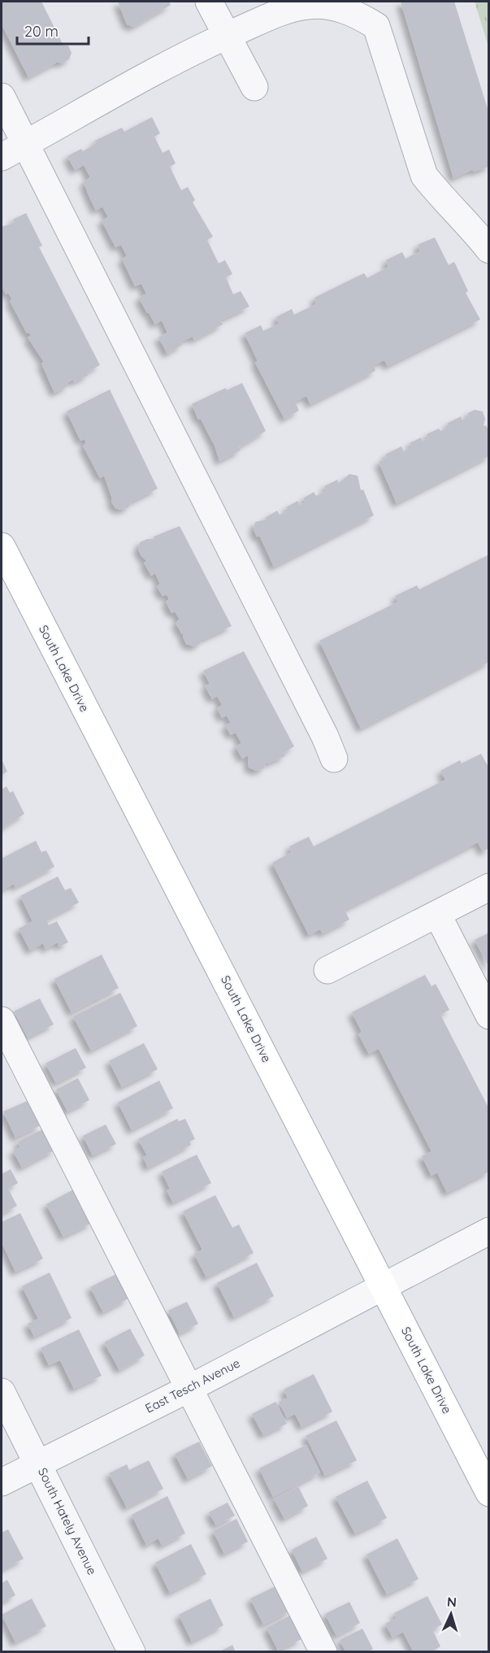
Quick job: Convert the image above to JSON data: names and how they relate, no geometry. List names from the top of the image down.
{
  "streets": {
    "main road": ["South Lake Drive"],
    "street": ["East Tesch Avenue", "South Hately Avenue"]
  },
  "crossings": [
    ["South Lake Drive", "East Tesch Avenue"],
    ["East Tesch Avenue", "South Hately Avenue"]
  ],
  "scale_bar": "20 m",
  "north": "top"
}
